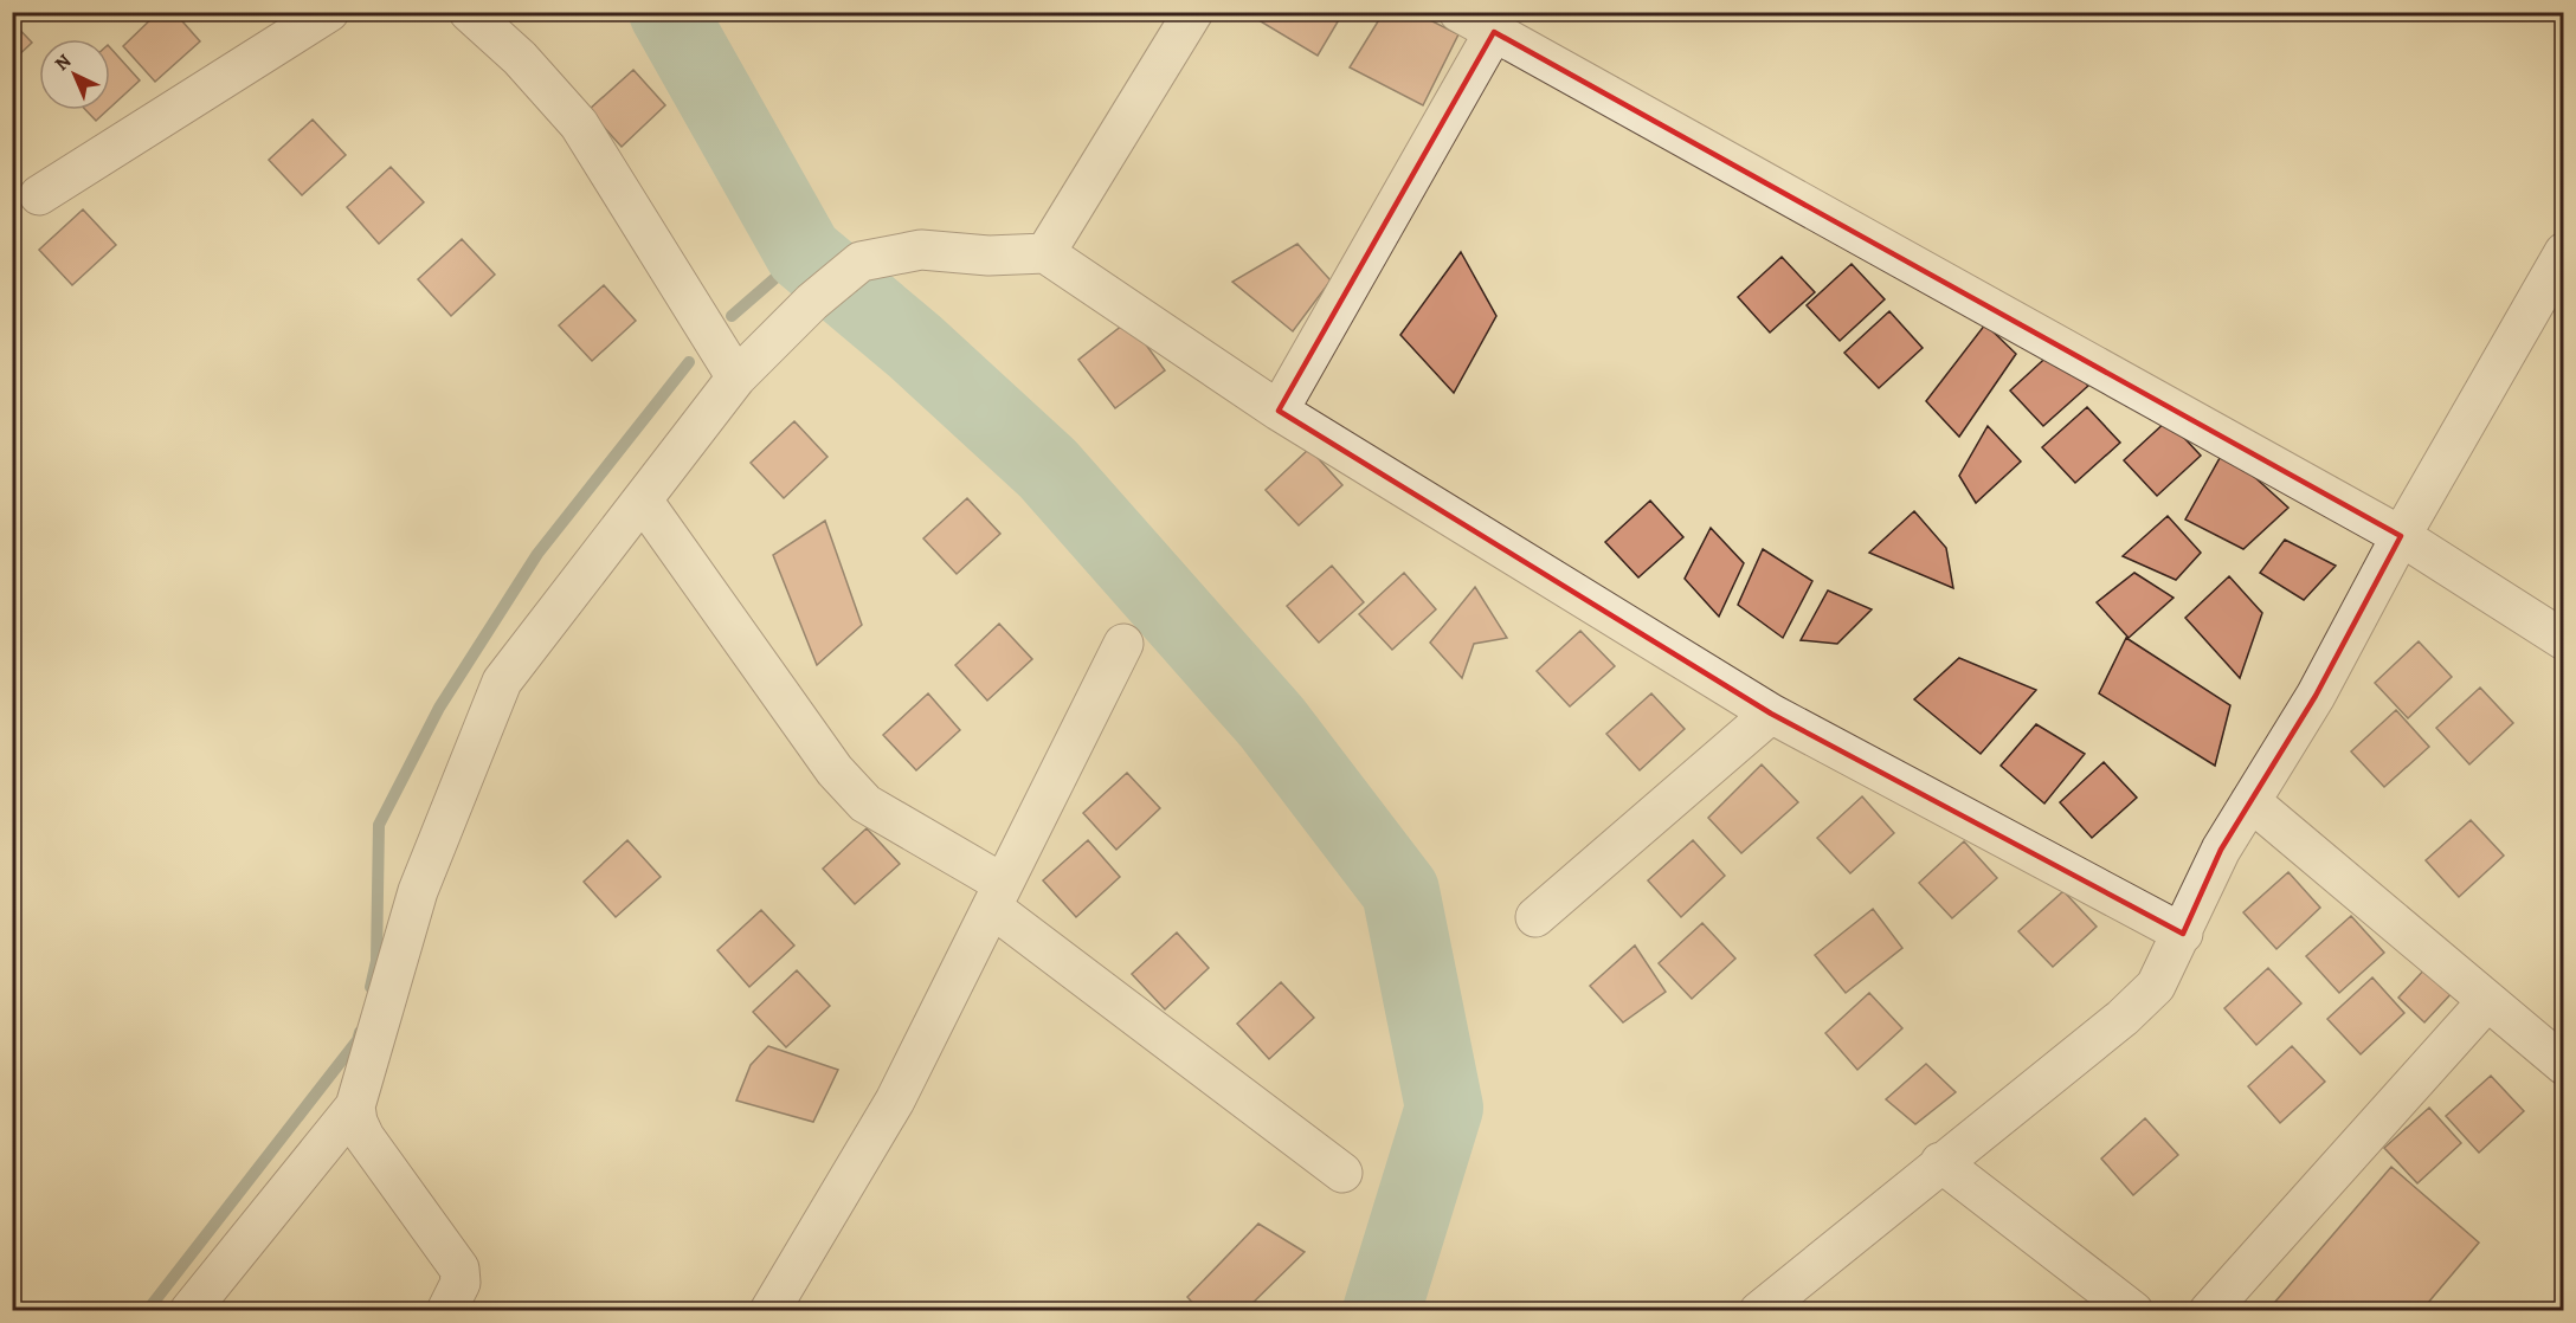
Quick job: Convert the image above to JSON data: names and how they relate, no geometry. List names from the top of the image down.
{
  "north": "top left"
}
